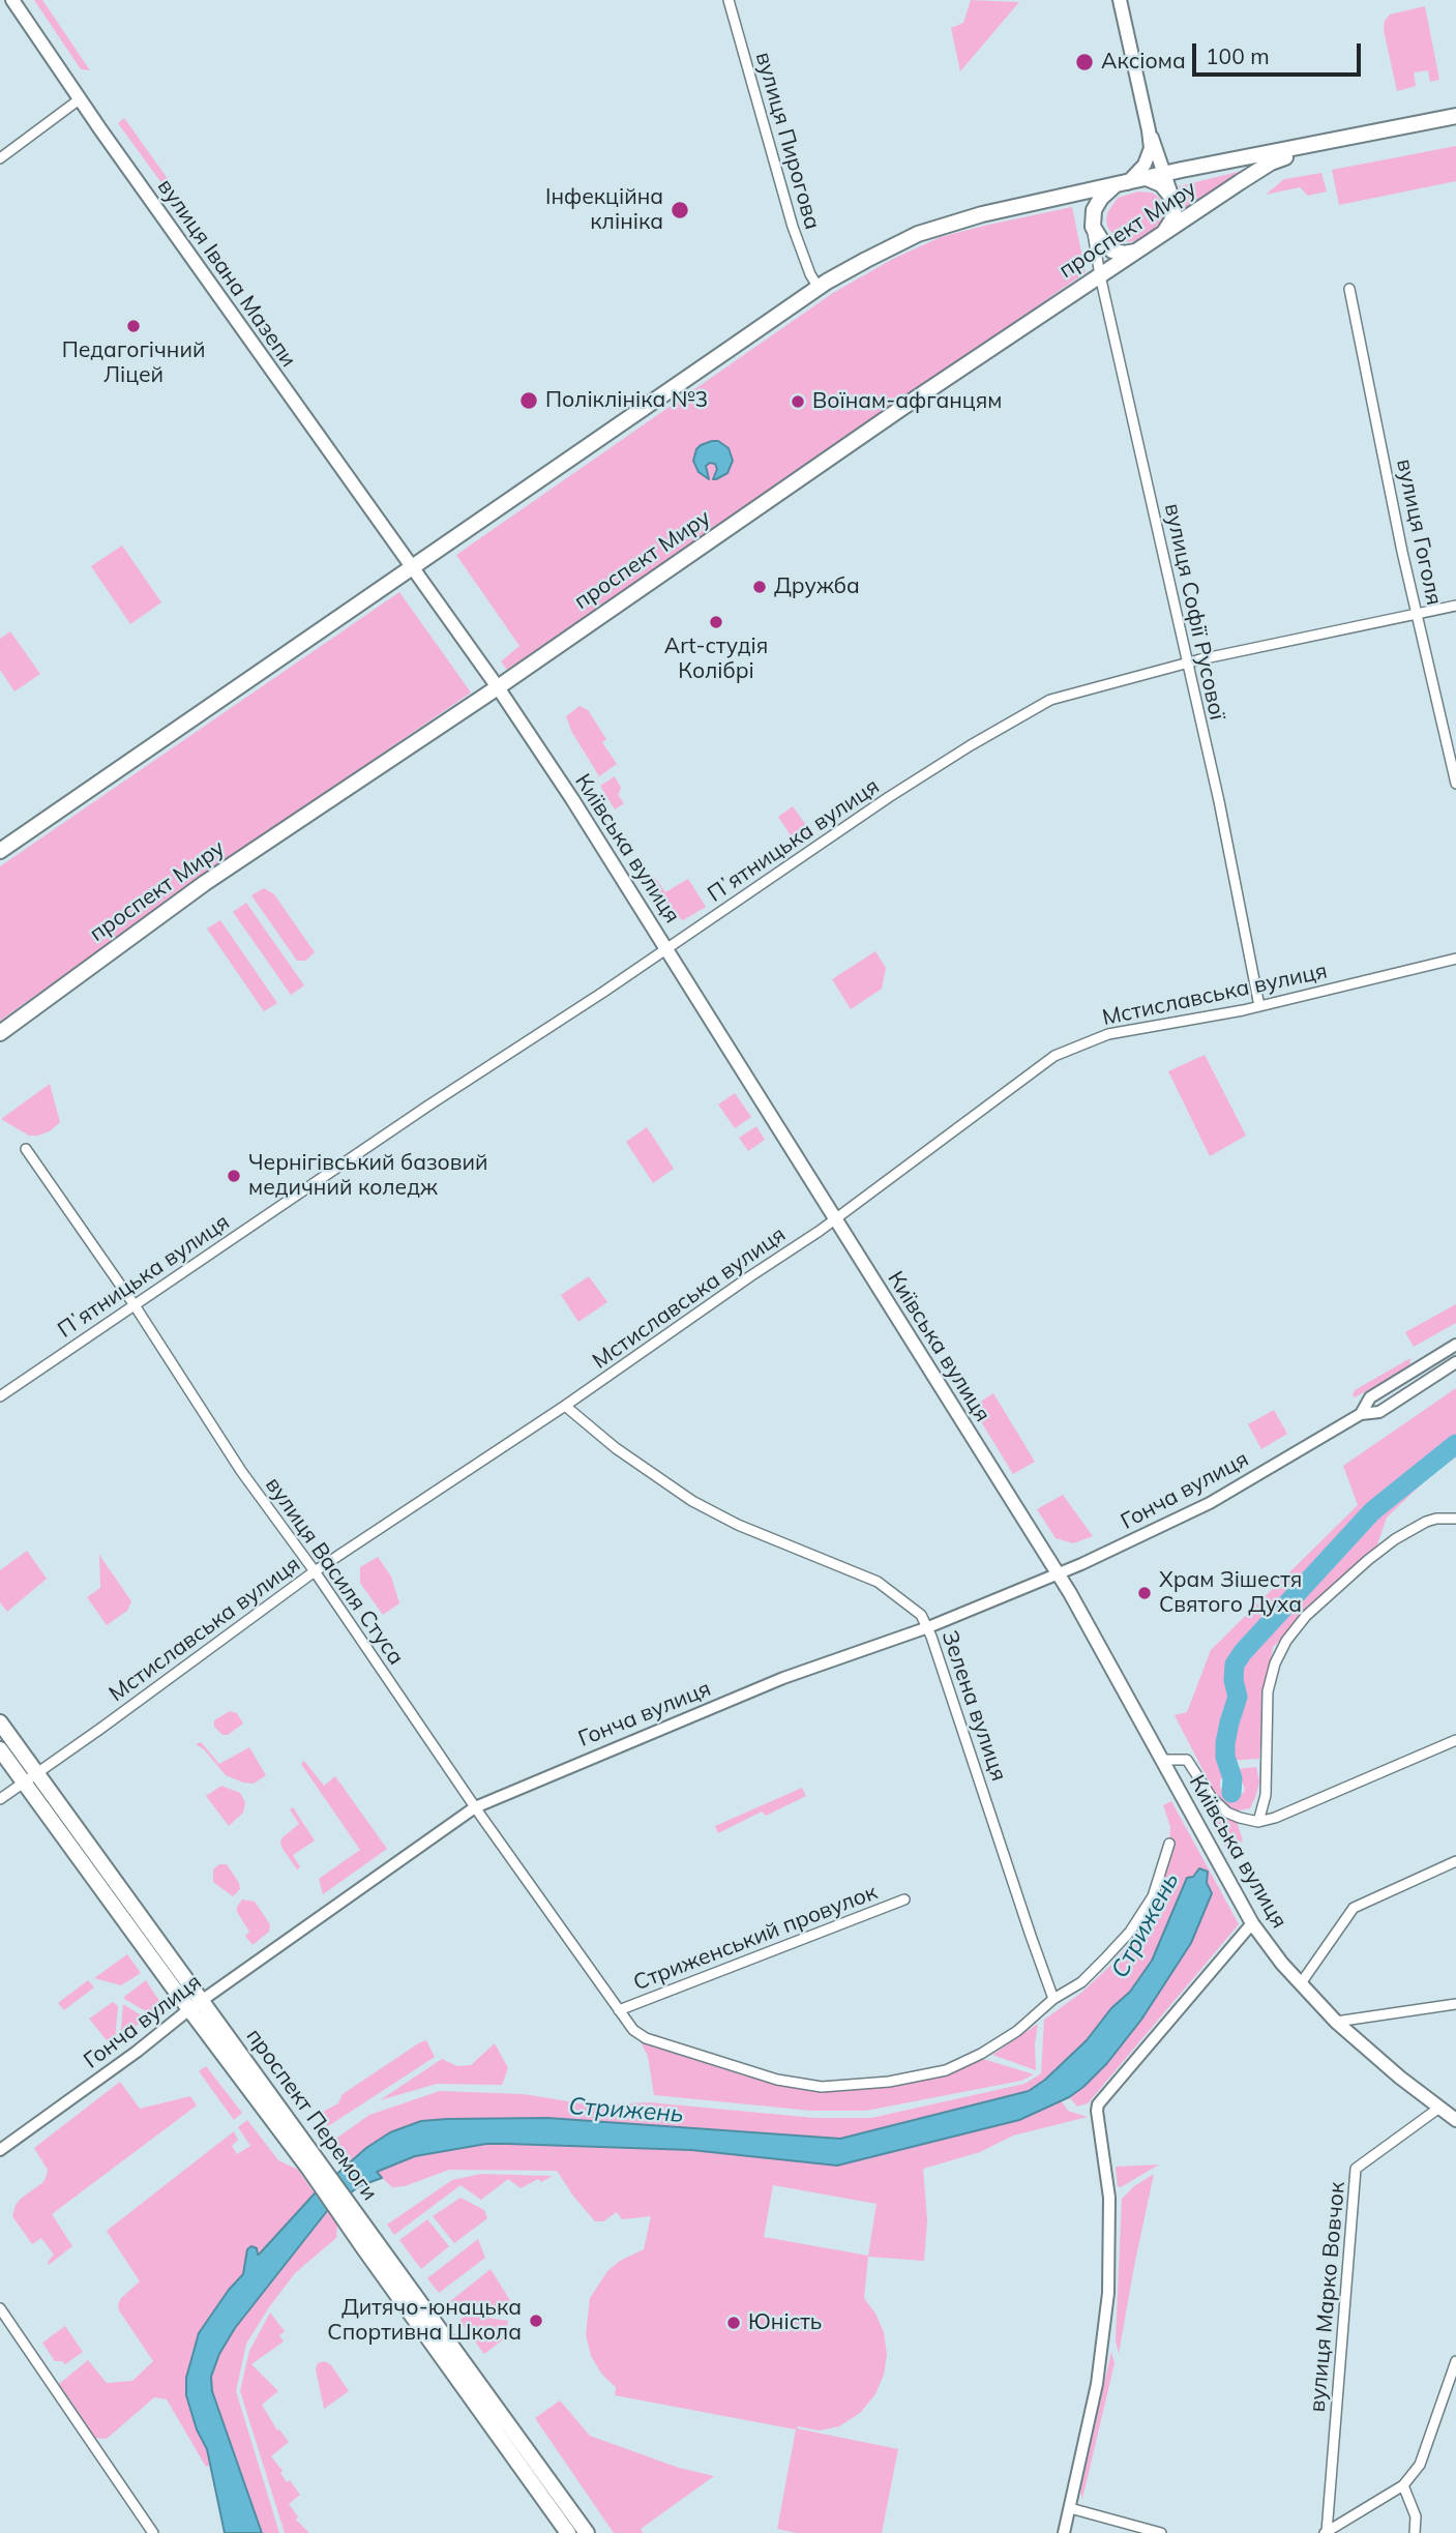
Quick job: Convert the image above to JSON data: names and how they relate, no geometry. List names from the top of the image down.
{
  "streets": {
    "main road": [
      "проспект Миру",
      "вулиця Івана Мазепи",
      "Київська вулиця",
      "проспект Перемоги"
    ],
    "street": [
      "вулиця Пирогова",
      "вулиця Гоголя",
      "вулиця Софії Русової",
      "Пʼятницька вулиця",
      "Мстиславська вулиця",
      "Гонча вулиця",
      "вулиця Василя Стуса",
      "Зелена вулиця",
      "Стриженський провулок",
      "вулиця Марко Вовчок"
    ]
  },
  "crossings": [
    ["вулиця Пирогова", "проспект Миру"],
    ["проспект Миру", "вулиця Івана Мазепи"],
    ["проспект Миру", "вулиця Софії Русової"],
    ["проспект Миру", "Київська вулиця"],
    ["вулиця Івана Мазепи", "Київська вулиця"],
    ["вулиця Гоголя", "Пʼятницька вулиця"],
    ["вулиця Софії Русової", "Пʼятницька вулиця"],
    ["вулиця Софії Русової", "Мстиславська вулиця"],
    ["Пʼятницька вулиця", "Київська вулиця"],
    ["Пʼятницька вулиця", "вулиця Василя Стуса"],
    ["Київська вулиця", "Мстиславська вулиця"],
    ["Київська вулиця", "Гонча вулиця"],
    ["Київська вулиця", "вулиця Марко Вовчок"],
    ["Мстиславська вулиця", "вулиця Василя Стуса"],
    ["Мстиславська вулиця", "Зелена вулиця"],
    ["Мстиславська вулиця", "проспект Перемоги"],
    ["Гонча вулиця", "вулиця Василя Стуса"],
    ["Гонча вулиця", "Зелена вулиця"],
    ["Гонча вулиця", "проспект Перемоги"],
    ["вулиця Василя Стуса", "Зелена вулиця"],
    ["вулиця Василя Стуса", "Стриженський провулок"]
  ],
  "water": ["Стрижень"],
  "places": [
    "Аксіома",
    "Інфекційна клініка",
    "Педагогічний Ліцей",
    "Поліклініка №3",
    "Воїнам-афганцям",
    "Дружба",
    "Art-студія Колібрі",
    "Чернігівський базовий медичний коледж",
    "Храм Зішестя Святого Духа",
    "Дитячо-юнацька Спортивна Школа",
    "Юність"
  ],
  "scale_bar": "100 m"
}
